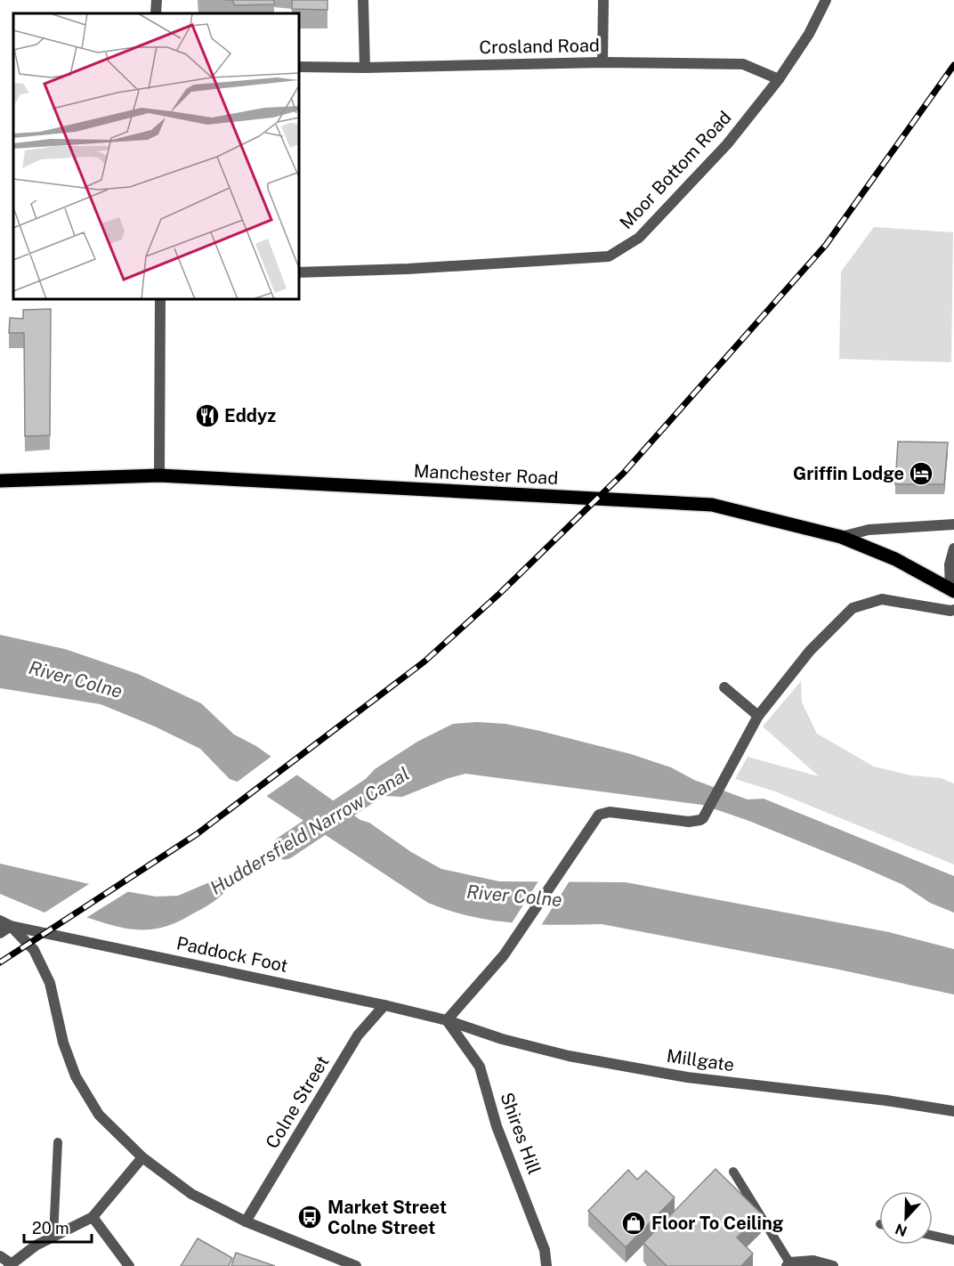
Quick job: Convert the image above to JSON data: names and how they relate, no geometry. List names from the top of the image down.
{
  "streets": {
    "main road": ["Manchester Road"],
    "street": [
      "Crosland Road",
      "Moor Bottom Road",
      "Paddock Foot",
      "Millgate",
      "Colne Street",
      "Shires Hill"
    ]
  },
  "crossings": [
    ["Crosland Road", "Moor Bottom Road"],
    ["Paddock Foot", "Millgate"],
    ["Paddock Foot", "Colne Street"],
    ["Paddock Foot", "Shires Hill"],
    ["Millgate", "Shires Hill"]
  ],
  "water": ["River Colne", "Huddersfield Narrow Canal"],
  "places": {
    "restaurant": ["Eddyz"],
    "hotel": ["Griffin Lodge"],
    "bus stop": ["Market Street Colne Street"],
    "shop": ["Floor To Ceiling"]
  },
  "scale_bar": "20 m",
  "north": "bottom"
}
